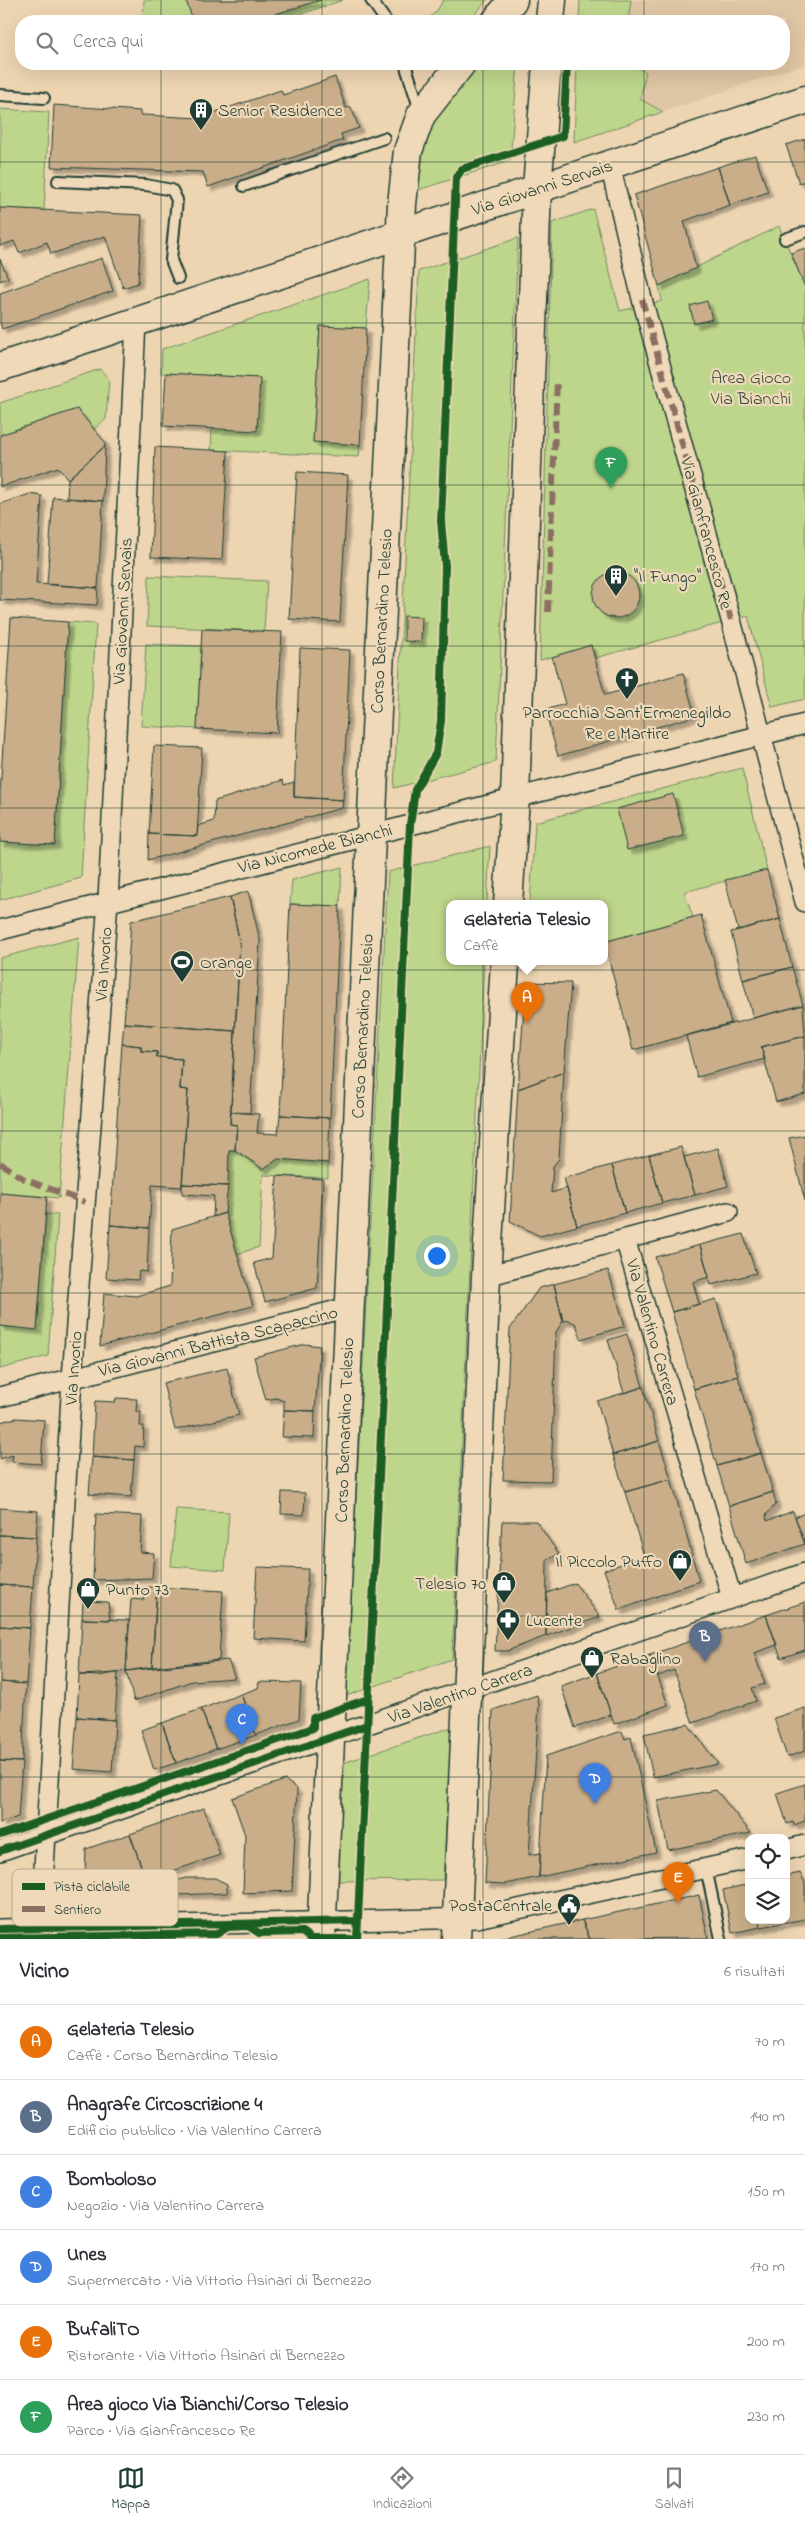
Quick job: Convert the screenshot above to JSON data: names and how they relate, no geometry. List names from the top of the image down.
{
  "streets": {
    "street": [
      "Via Giovanni Servais",
      "Via Gianfrancesco Re",
      "Corso Bernardino Telesio",
      "Via Nicomede Bianchi",
      "Via Invorio",
      "Via Valentino Carrera",
      "Via Giovanni Battista Scapaccino"
    ]
  },
  "crossings": [
    ["Via Giovanni Servais", "Via Gianfrancesco Re"],
    ["Via Giovanni Servais", "Corso Bernardino Telesio"],
    ["Via Giovanni Servais", "Via Nicomede Bianchi"],
    ["Via Giovanni Servais", "Via Invorio"],
    ["Via Gianfrancesco Re", "Via Nicomede Bianchi"],
    ["Corso Bernardino Telesio", "Via Nicomede Bianchi"],
    ["Corso Bernardino Telesio", "Via Valentino Carrera"],
    ["Corso Bernardino Telesio", "Via Giovanni Battista Scapaccino"],
    ["Via Nicomede Bianchi", "Via Invorio"],
    ["Via Invorio", "Via Valentino Carrera"],
    ["Via Invorio", "Via Giovanni Battista Scapaccino"]
  ],
  "parks": ["Area Gioco Via Bianchi"],
  "places": {
    "building": ["Senior Residence", "\"Il Fungo\""],
    "church": ["Parrocchia Sant'Ermenegildo Re e Martire"],
    "sports": ["Orange"],
    "shop": [
      "Il Piccolo Puffo",
      "Telesio 70",
      "Punto 73",
      "Rabaglino"
    ],
    "pharmacy": ["Lucente"],
    "public building": ["PostaCentrale"]
  },
  "legend": ["Pista ciclabile", "Sentiero"],
  "page": {
    "search": "Cerca qui",
    "pins": [
      "F",
      "A",
      "B",
      "C",
      "D",
      "E"
    ],
    "popup": ["Gelateria Telesio", "Caffè"],
    "heading": ["Vicino", "6 risultati"],
    "list": [
      {
        "mark": "A",
        "name": "Gelateria Telesio",
        "note": "Caffè · Corso Bernardino Telesio",
        "value": "70 m"
      },
      {
        "mark": "B",
        "name": "Anagrafe Circoscrizione 4",
        "note": "Edificio pubblico · Via Valentino Carrera",
        "value": "140 m"
      },
      {
        "mark": "C",
        "name": "Bomboloso",
        "note": "Negozio · Via Valentino Carrera",
        "value": "150 m"
      },
      {
        "mark": "D",
        "name": "Unes",
        "note": "Supermercato · Via Vittorio Asinari di Bernezzo",
        "value": "170 m"
      },
      {
        "mark": "E",
        "name": "BufaliTO",
        "note": "Ristorante · Via Vittorio Asinari di Bernezzo",
        "value": "200 m"
      },
      {
        "mark": "F",
        "name": "Area gioco Via Bianchi/Corso Telesio",
        "note": "Parco · Via Gianfrancesco Re",
        "value": "230 m"
      }
    ],
    "nav": ["Mappa", "Indicazioni", "Salvati"]
  }
}
